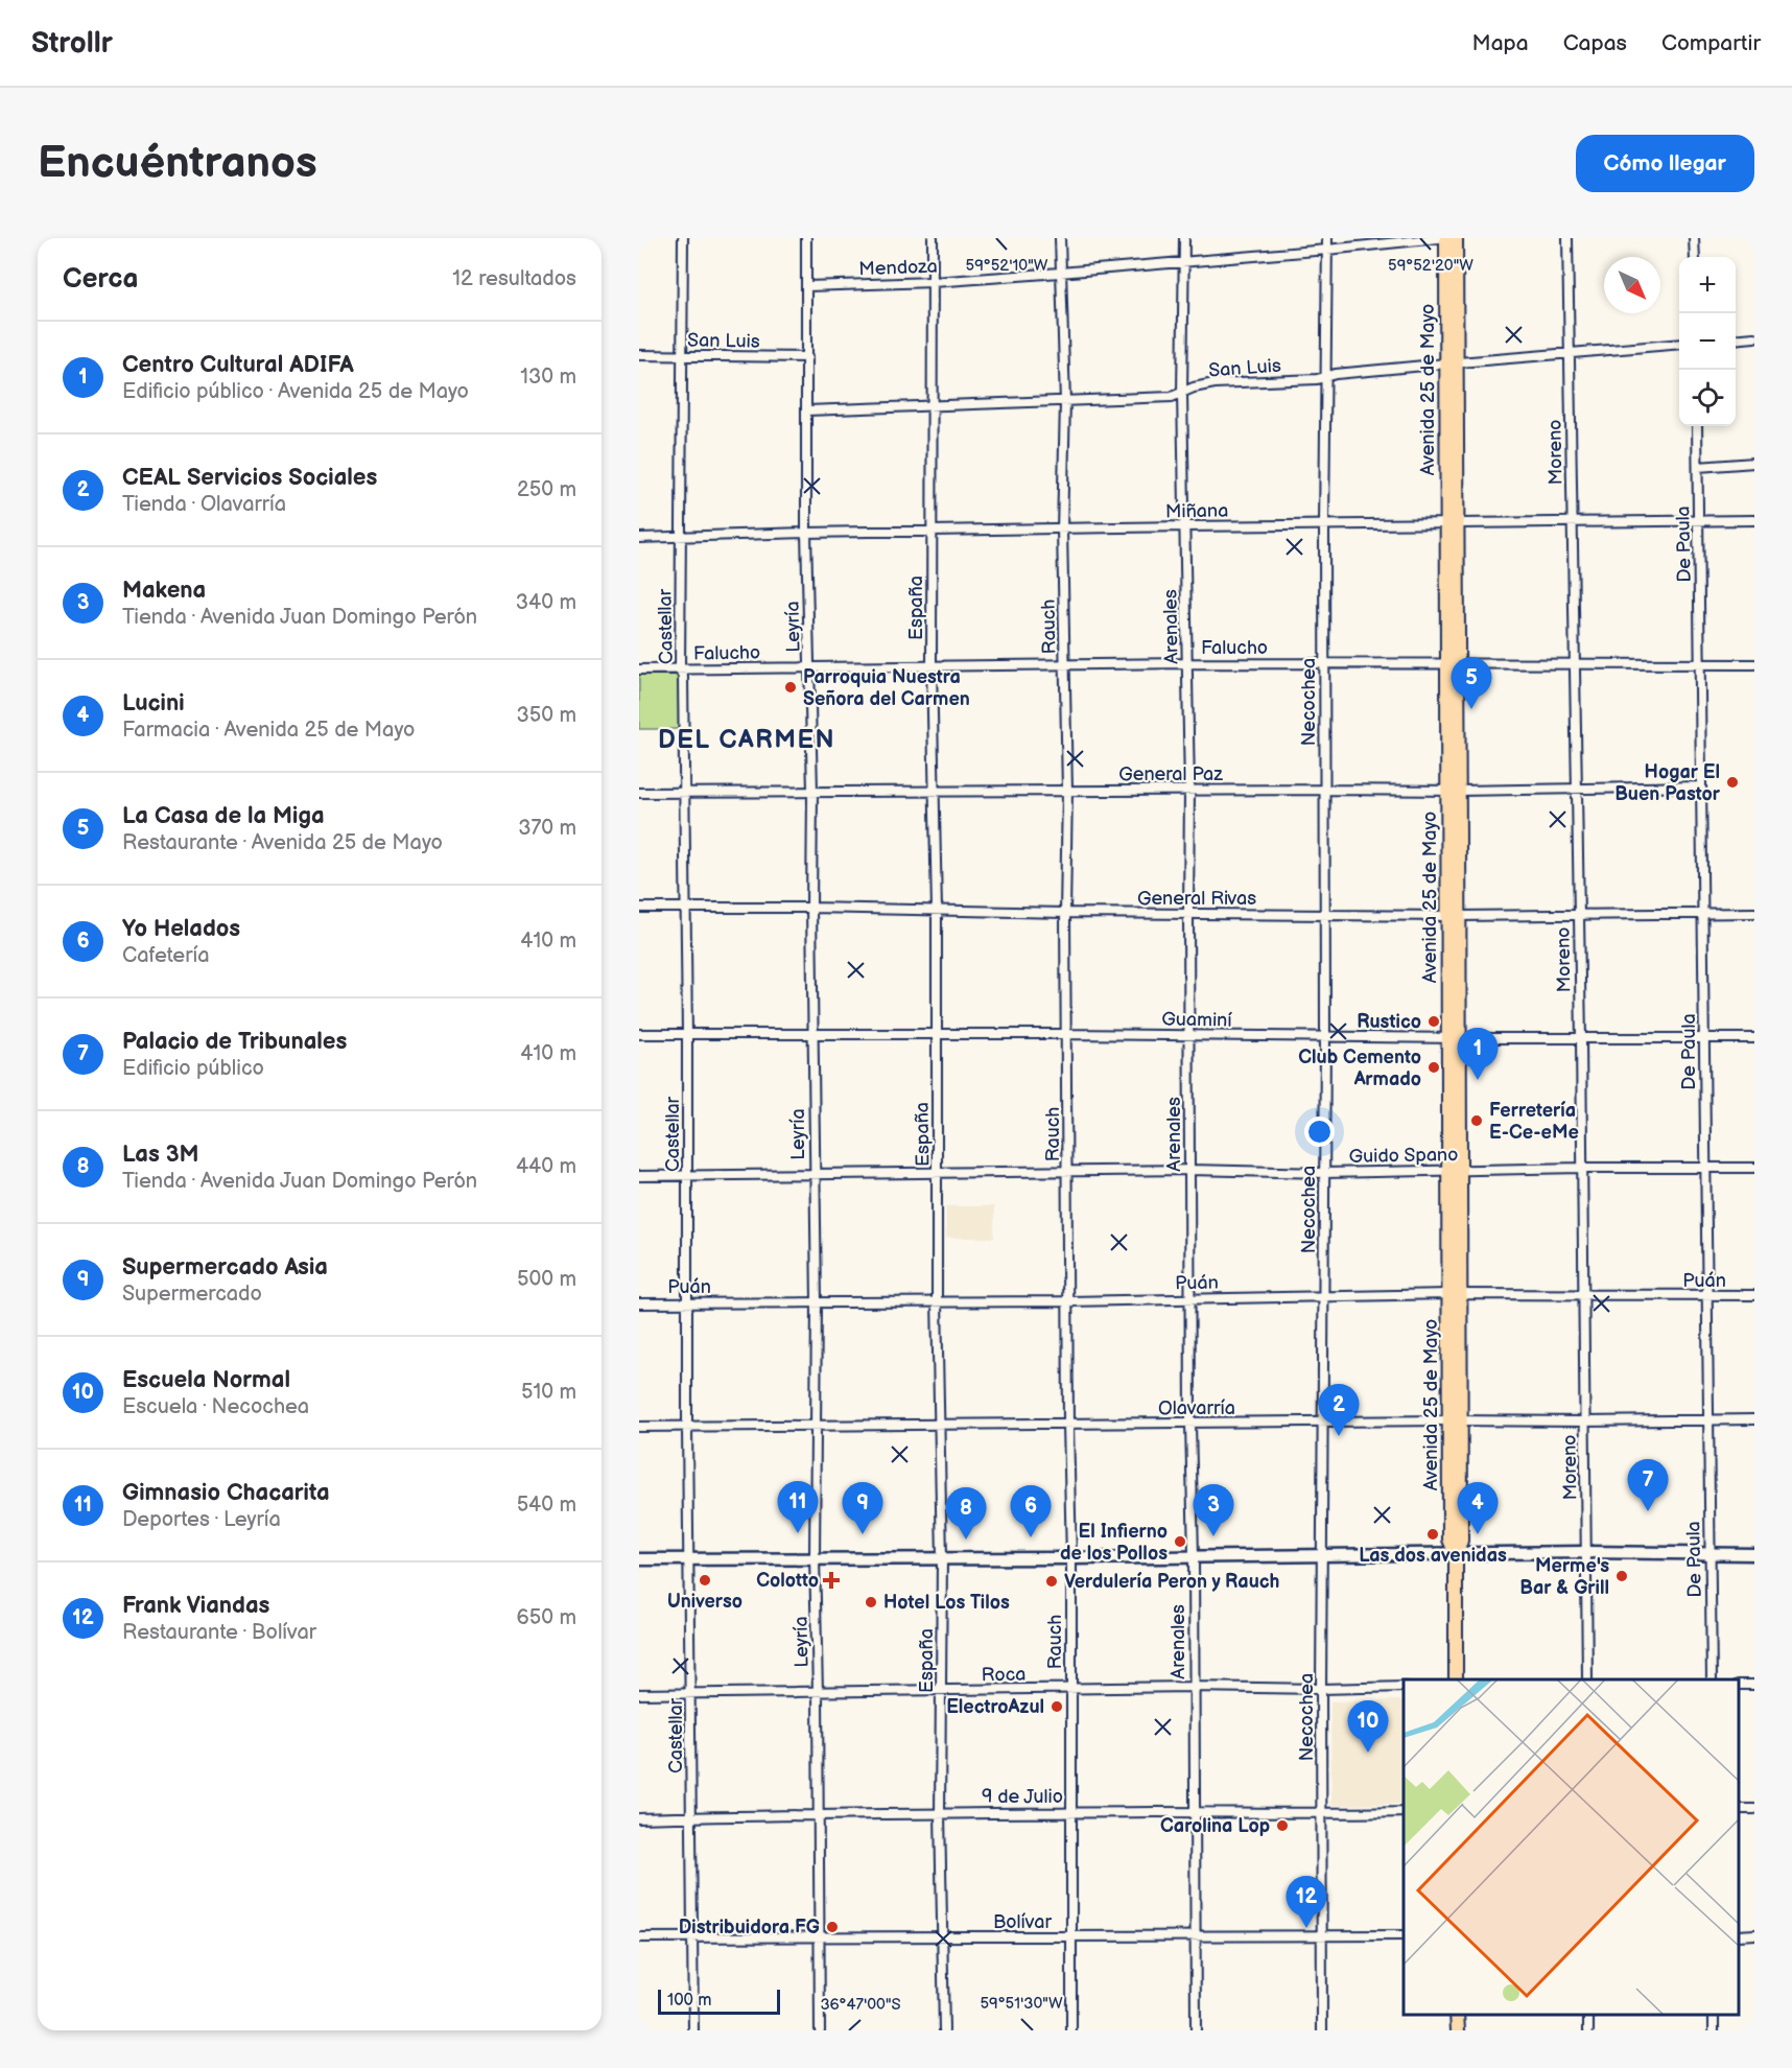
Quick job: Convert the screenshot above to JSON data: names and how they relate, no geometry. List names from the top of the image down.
{
  "streets": {
    "main road": ["Avenida 25 de Mayo"],
    "street": [
      "Mendoza",
      "San Luis",
      "Moreno",
      "Miñana",
      "De Paula",
      "España",
      "Castellar",
      "Leyría",
      "Rauch",
      "Arenales",
      "Falucho",
      "Necochea",
      "General Paz",
      "General Rivas",
      "Guaminí",
      "Guido Spano",
      "Puán",
      "Olavarría",
      "Roca",
      "9 de Julio",
      "Bolívar"
    ]
  },
  "crossings": [
    ["Mendoza", "España"],
    ["Mendoza", "Leyría"],
    ["Mendoza", "Rauch"],
    ["Mendoza", "Arenales"],
    ["Mendoza", "Necochea"],
    ["San Luis", "Avenida 25 de Mayo"],
    ["San Luis", "Moreno"],
    ["San Luis", "España"],
    ["San Luis", "Castellar"],
    ["San Luis", "Leyría"],
    ["San Luis", "Rauch"],
    ["San Luis", "Arenales"],
    ["San Luis", "Necochea"],
    ["Avenida 25 de Mayo", "Miñana"],
    ["Avenida 25 de Mayo", "Falucho"],
    ["Avenida 25 de Mayo", "General Paz"],
    ["Avenida 25 de Mayo", "General Rivas"],
    ["Avenida 25 de Mayo", "Guaminí"],
    ["Avenida 25 de Mayo", "Guido Spano"],
    ["Avenida 25 de Mayo", "Puán"],
    ["Avenida 25 de Mayo", "Olavarría"],
    ["Moreno", "Miñana"],
    ["Moreno", "Falucho"],
    ["Moreno", "General Paz"],
    ["Moreno", "General Rivas"],
    ["Moreno", "Guaminí"],
    ["Moreno", "Guido Spano"],
    ["Moreno", "Puán"],
    ["Moreno", "Olavarría"],
    ["Miñana", "De Paula"],
    ["Miñana", "España"],
    ["Miñana", "Castellar"],
    ["Miñana", "Leyría"],
    ["Miñana", "Rauch"],
    ["Miñana", "Arenales"],
    ["Miñana", "Necochea"],
    ["De Paula", "Falucho"],
    ["De Paula", "General Paz"],
    ["De Paula", "General Rivas"],
    ["De Paula", "Guaminí"],
    ["De Paula", "Guido Spano"],
    ["De Paula", "Puán"],
    ["De Paula", "Olavarría"],
    ["España", "Falucho"],
    ["España", "General Paz"],
    ["España", "General Rivas"],
    ["España", "Guaminí"],
    ["España", "Guido Spano"],
    ["España", "Puán"],
    ["España", "Olavarría"],
    ["España", "Roca"],
    ["España", "9 de Julio"],
    ["España", "Bolívar"],
    ["Castellar", "Falucho"],
    ["Castellar", "General Paz"],
    ["Castellar", "General Rivas"],
    ["Castellar", "Guaminí"],
    ["Castellar", "Guido Spano"],
    ["Castellar", "Puán"],
    ["Castellar", "Olavarría"],
    ["Castellar", "Roca"],
    ["Castellar", "9 de Julio"],
    ["Castellar", "Bolívar"],
    ["Leyría", "Falucho"],
    ["Leyría", "General Paz"],
    ["Leyría", "General Rivas"],
    ["Leyría", "Guaminí"],
    ["Leyría", "Guido Spano"],
    ["Leyría", "Puán"],
    ["Leyría", "Olavarría"],
    ["Leyría", "Roca"],
    ["Leyría", "9 de Julio"],
    ["Leyría", "Bolívar"],
    ["Rauch", "Falucho"],
    ["Rauch", "General Paz"],
    ["Rauch", "General Rivas"],
    ["Rauch", "Guaminí"],
    ["Rauch", "Guido Spano"],
    ["Rauch", "Puán"],
    ["Rauch", "Olavarría"],
    ["Rauch", "Roca"],
    ["Rauch", "9 de Julio"],
    ["Rauch", "Bolívar"],
    ["Arenales", "Falucho"],
    ["Arenales", "General Paz"],
    ["Arenales", "General Rivas"],
    ["Arenales", "Guaminí"],
    ["Arenales", "Guido Spano"],
    ["Arenales", "Puán"],
    ["Arenales", "Olavarría"],
    ["Arenales", "Roca"],
    ["Arenales", "9 de Julio"],
    ["Arenales", "Bolívar"],
    ["Falucho", "Necochea"],
    ["Necochea", "General Paz"],
    ["Necochea", "General Rivas"],
    ["Necochea", "Guaminí"],
    ["Necochea", "Guido Spano"],
    ["Necochea", "Puán"],
    ["Necochea", "Olavarría"],
    ["Necochea", "Roca"],
    ["Necochea", "9 de Julio"],
    ["Necochea", "Bolívar"]
  ],
  "districts": ["DEL CARMEN"],
  "places": {
    "other": [
      "Parroquia Nuestra Señora del Carmen",
      "Hogar El Buen Pastor",
      "Rustico",
      "Club Cemento Armado",
      "Ferretería E-Ce-eMe",
      "Las dos avenidas",
      "El Infierno de los Pollos",
      "Merme's Bar & Grill",
      "Universo",
      "Verdulería Peron y Rauch",
      "Hotel Los Tilos",
      "ElectroAzul",
      "Carolina Lop",
      "Distribuidora FG"
    ],
    "health": ["Colotto"]
  },
  "scale_bar": "100 m",
  "north": "bottom right",
  "page": {
    "header": "Strollr",
    "nav": ["Mapa", "Capas", "Compartir"],
    "buttons": "Cómo llegar",
    "title": "Encuéntranos",
    "heading": ["Cerca", "12 resultados"],
    "map_buttons": ["+", "−"],
    "list": [
      {
        "mark": "1",
        "name": "Centro Cultural ADIFA",
        "note": "Edificio público · Avenida 25 de Mayo",
        "value": "130 m"
      },
      {
        "mark": "2",
        "name": "CEAL Servicios Sociales",
        "note": "Tienda · Olavarría",
        "value": "250 m"
      },
      {
        "mark": "3",
        "name": "Makena",
        "note": "Tienda · Avenida Juan Domingo Perón",
        "value": "340 m"
      },
      {
        "mark": "4",
        "name": "Lucini",
        "note": "Farmacia · Avenida 25 de Mayo",
        "value": "350 m"
      },
      {
        "mark": "5",
        "name": "La Casa de la Miga",
        "note": "Restaurante · Avenida 25 de Mayo",
        "value": "370 m"
      },
      {
        "mark": "6",
        "name": "Yo Helados",
        "note": "Cafetería",
        "value": "410 m"
      },
      {
        "mark": "7",
        "name": "Palacio de Tribunales",
        "note": "Edificio público",
        "value": "410 m"
      },
      {
        "mark": "8",
        "name": "Las 3M",
        "note": "Tienda · Avenida Juan Domingo Perón",
        "value": "440 m"
      },
      {
        "mark": "9",
        "name": "Supermercado Asia",
        "note": "Supermercado",
        "value": "500 m"
      },
      {
        "mark": "10",
        "name": "Escuela Normal",
        "note": "Escuela · Necochea",
        "value": "510 m"
      },
      {
        "mark": "11",
        "name": "Gimnasio Chacarita",
        "note": "Deportes · Leyría",
        "value": "540 m"
      },
      {
        "mark": "12",
        "name": "Frank Viandas",
        "note": "Restaurante · Bolívar",
        "value": "650 m"
      }
    ],
    "pins": [
      "5",
      "1",
      "2",
      "7",
      "11",
      "4",
      "9",
      "3",
      "6",
      "8",
      "10",
      "12"
    ],
    "scale": "100 m"
  },
  "coordinates": [
    "59°52'10\"W",
    "59°52'20\"W",
    "59°51'30\"W",
    "36°47'00\"S"
  ]
}
